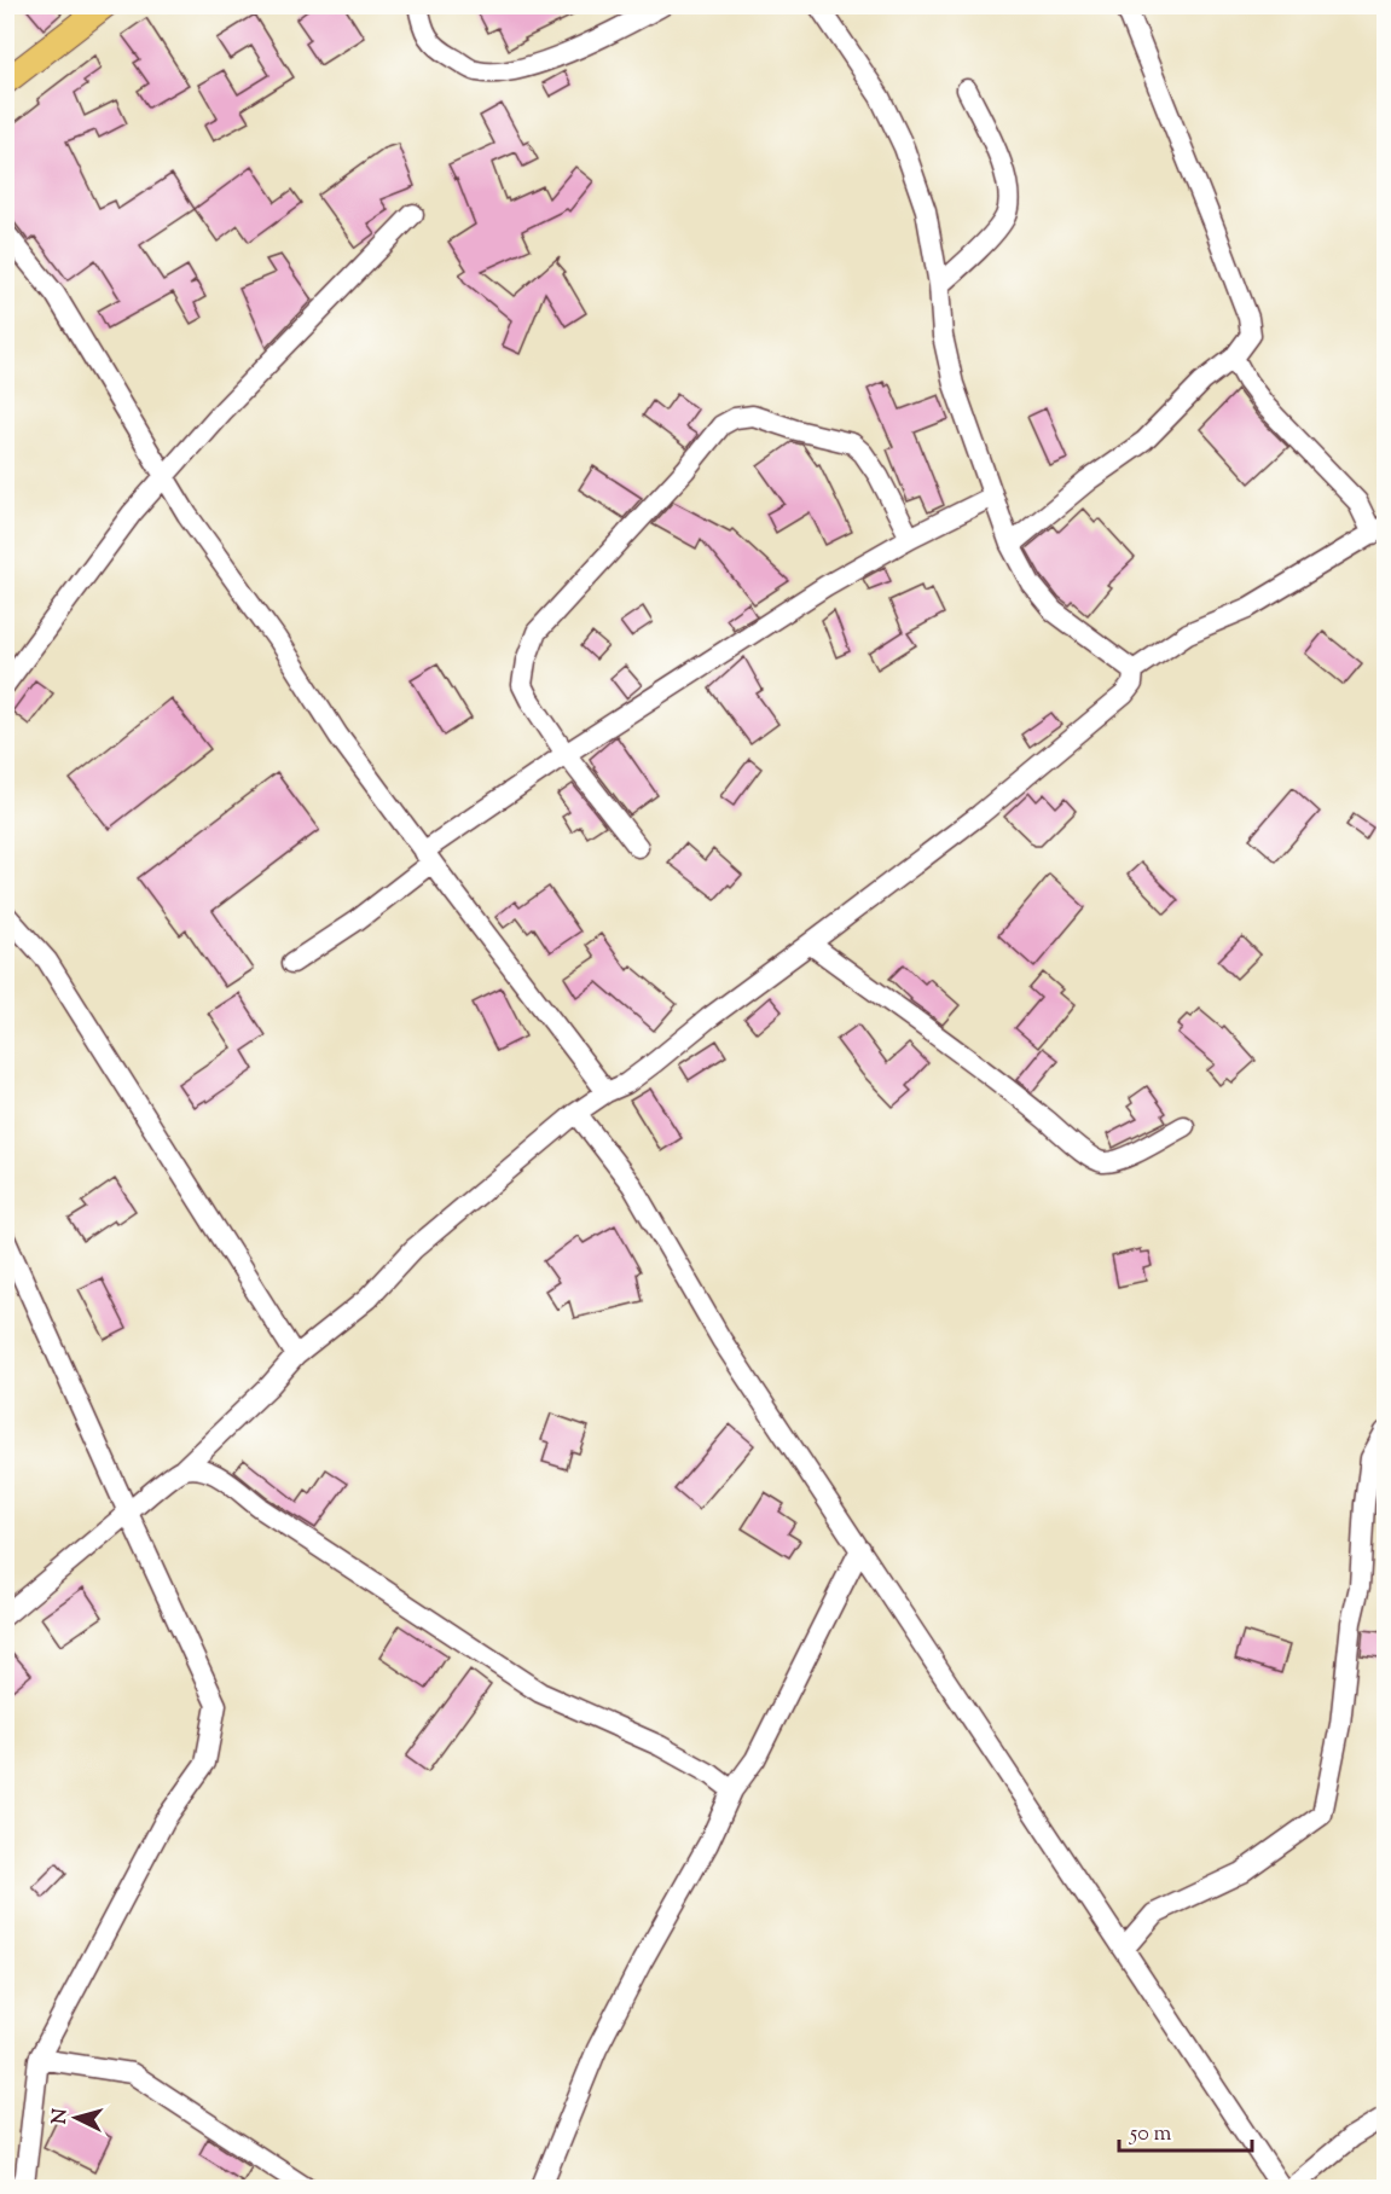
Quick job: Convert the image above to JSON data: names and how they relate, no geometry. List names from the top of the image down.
{
  "scale_bar": "50 m",
  "north": "left"
}
